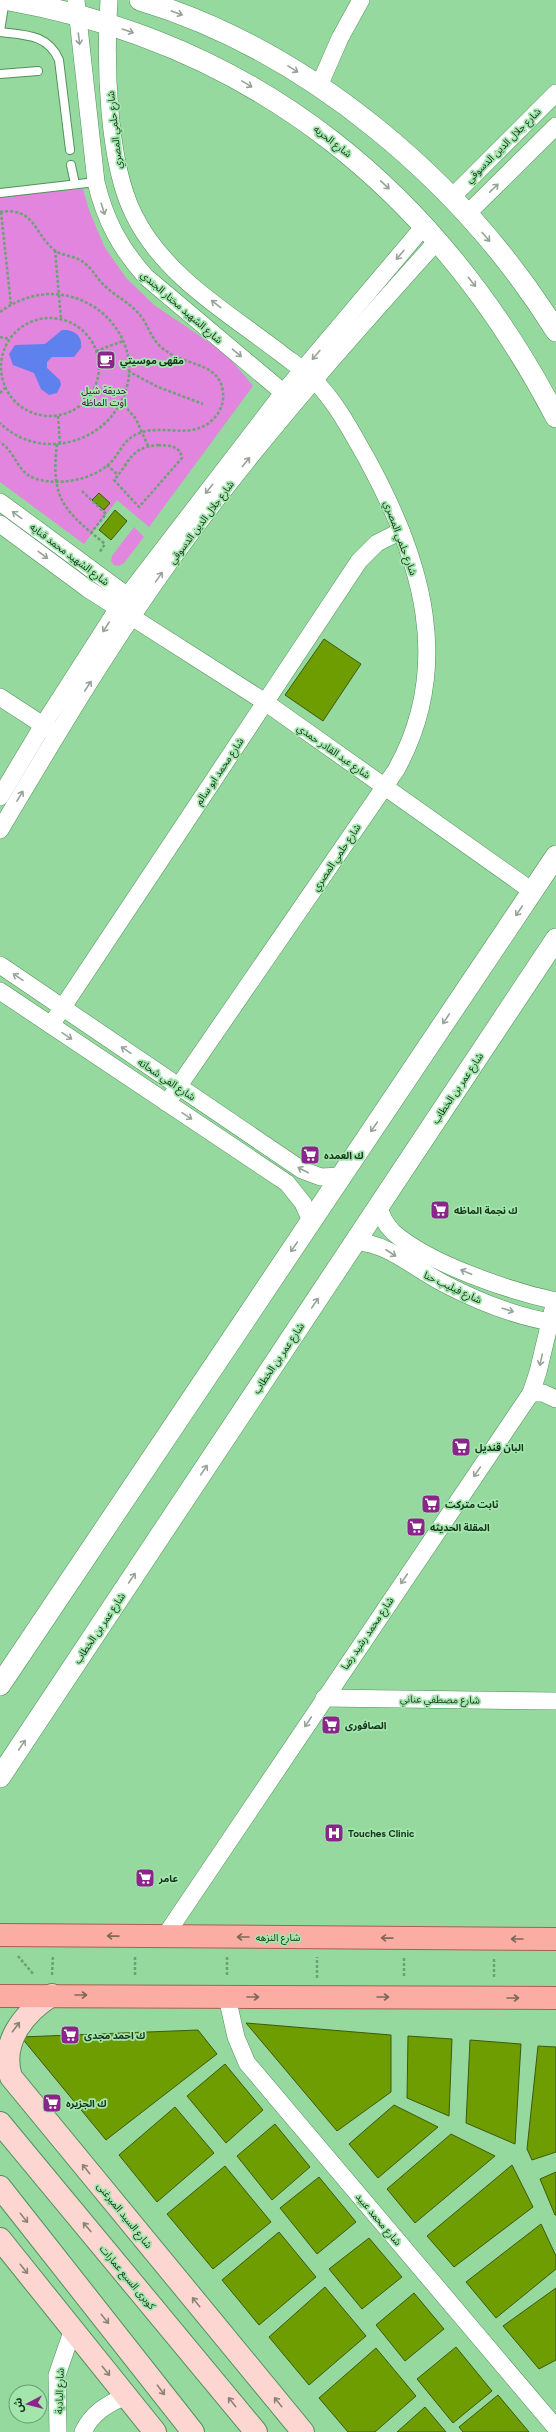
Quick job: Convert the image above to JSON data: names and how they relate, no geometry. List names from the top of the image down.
{
  "streets": {
    "main road": ["شارع النزهه", "شارع السيد الميرغنى", "كوبرى السبع عمارات"],
    "street": [
      "شارع حلمي المصري",
      "شارع الحريه",
      "شارع جلال الدين الدسوقي",
      "شارع الشهيد مختار الجندي",
      "شارع الشهيد محمد قنايه",
      "شارع عبد القادر حمدي",
      "شارع محمد ابو سالم",
      "شارع الفي شحاته",
      "شارع عمر بن الخطاب",
      "شارع فيليب حنا",
      "شارع محمد رشيد رضا",
      "شارع مصطفي عناني",
      "شارع محمد عبيد",
      "شارع البادية"
    ]
  },
  "crossings": [
    ["شارع حلمي المصري", "شارع الحريه"],
    ["شارع حلمي المصري", "شارع جلال الدين الدسوقي"],
    ["شارع حلمي المصري", "شارع عبد القادر حمدي"],
    ["شارع حلمي المصري", "شارع محمد ابو سالم"],
    ["شارع حلمي المصري", "شارع الفي شحاته"],
    ["شارع الحريه", "شارع جلال الدين الدسوقي"],
    ["شارع الحريه", "شارع الشهيد مختار الجندي"],
    ["شارع جلال الدين الدسوقي", "شارع الشهيد مختار الجندي"],
    ["شارع جلال الدين الدسوقي", "شارع الشهيد محمد قنايه"],
    ["شارع جلال الدين الدسوقي", "شارع عبد القادر حمدي"],
    ["شارع الشهيد محمد قنايه", "شارع عبد القادر حمدي"],
    ["شارع عبد القادر حمدي", "شارع محمد ابو سالم"],
    ["شارع محمد ابو سالم", "شارع الفي شحاته"],
    ["شارع عمر بن الخطاب", "شارع فيليب حنا"],
    ["شارع فيليب حنا", "شارع محمد رشيد رضا"],
    ["شارع محمد رشيد رضا", "شارع مصطفي عناني"],
    ["شارع محمد رشيد رضا", "شارع النزهه"]
  ],
  "one_way": ["شارع الشهيد مختار الجندي", "شارع محمد رشيد رضا"],
  "parks": ["حديقة شيل اوت الماظة"],
  "places": {
    "cafe": ["مقهى موسيتي"],
    "supermarket": [
      "ك العمده",
      "ك نجمة الماظه",
      "البان قنديل",
      "ثابت متركت",
      "المقلة الحديثه",
      "الصافورى",
      "عامر",
      "ك احمد مجدى",
      "ك الجزيره"
    ],
    "hospital": ["Touches Clinic"]
  },
  "north": "left"
}
